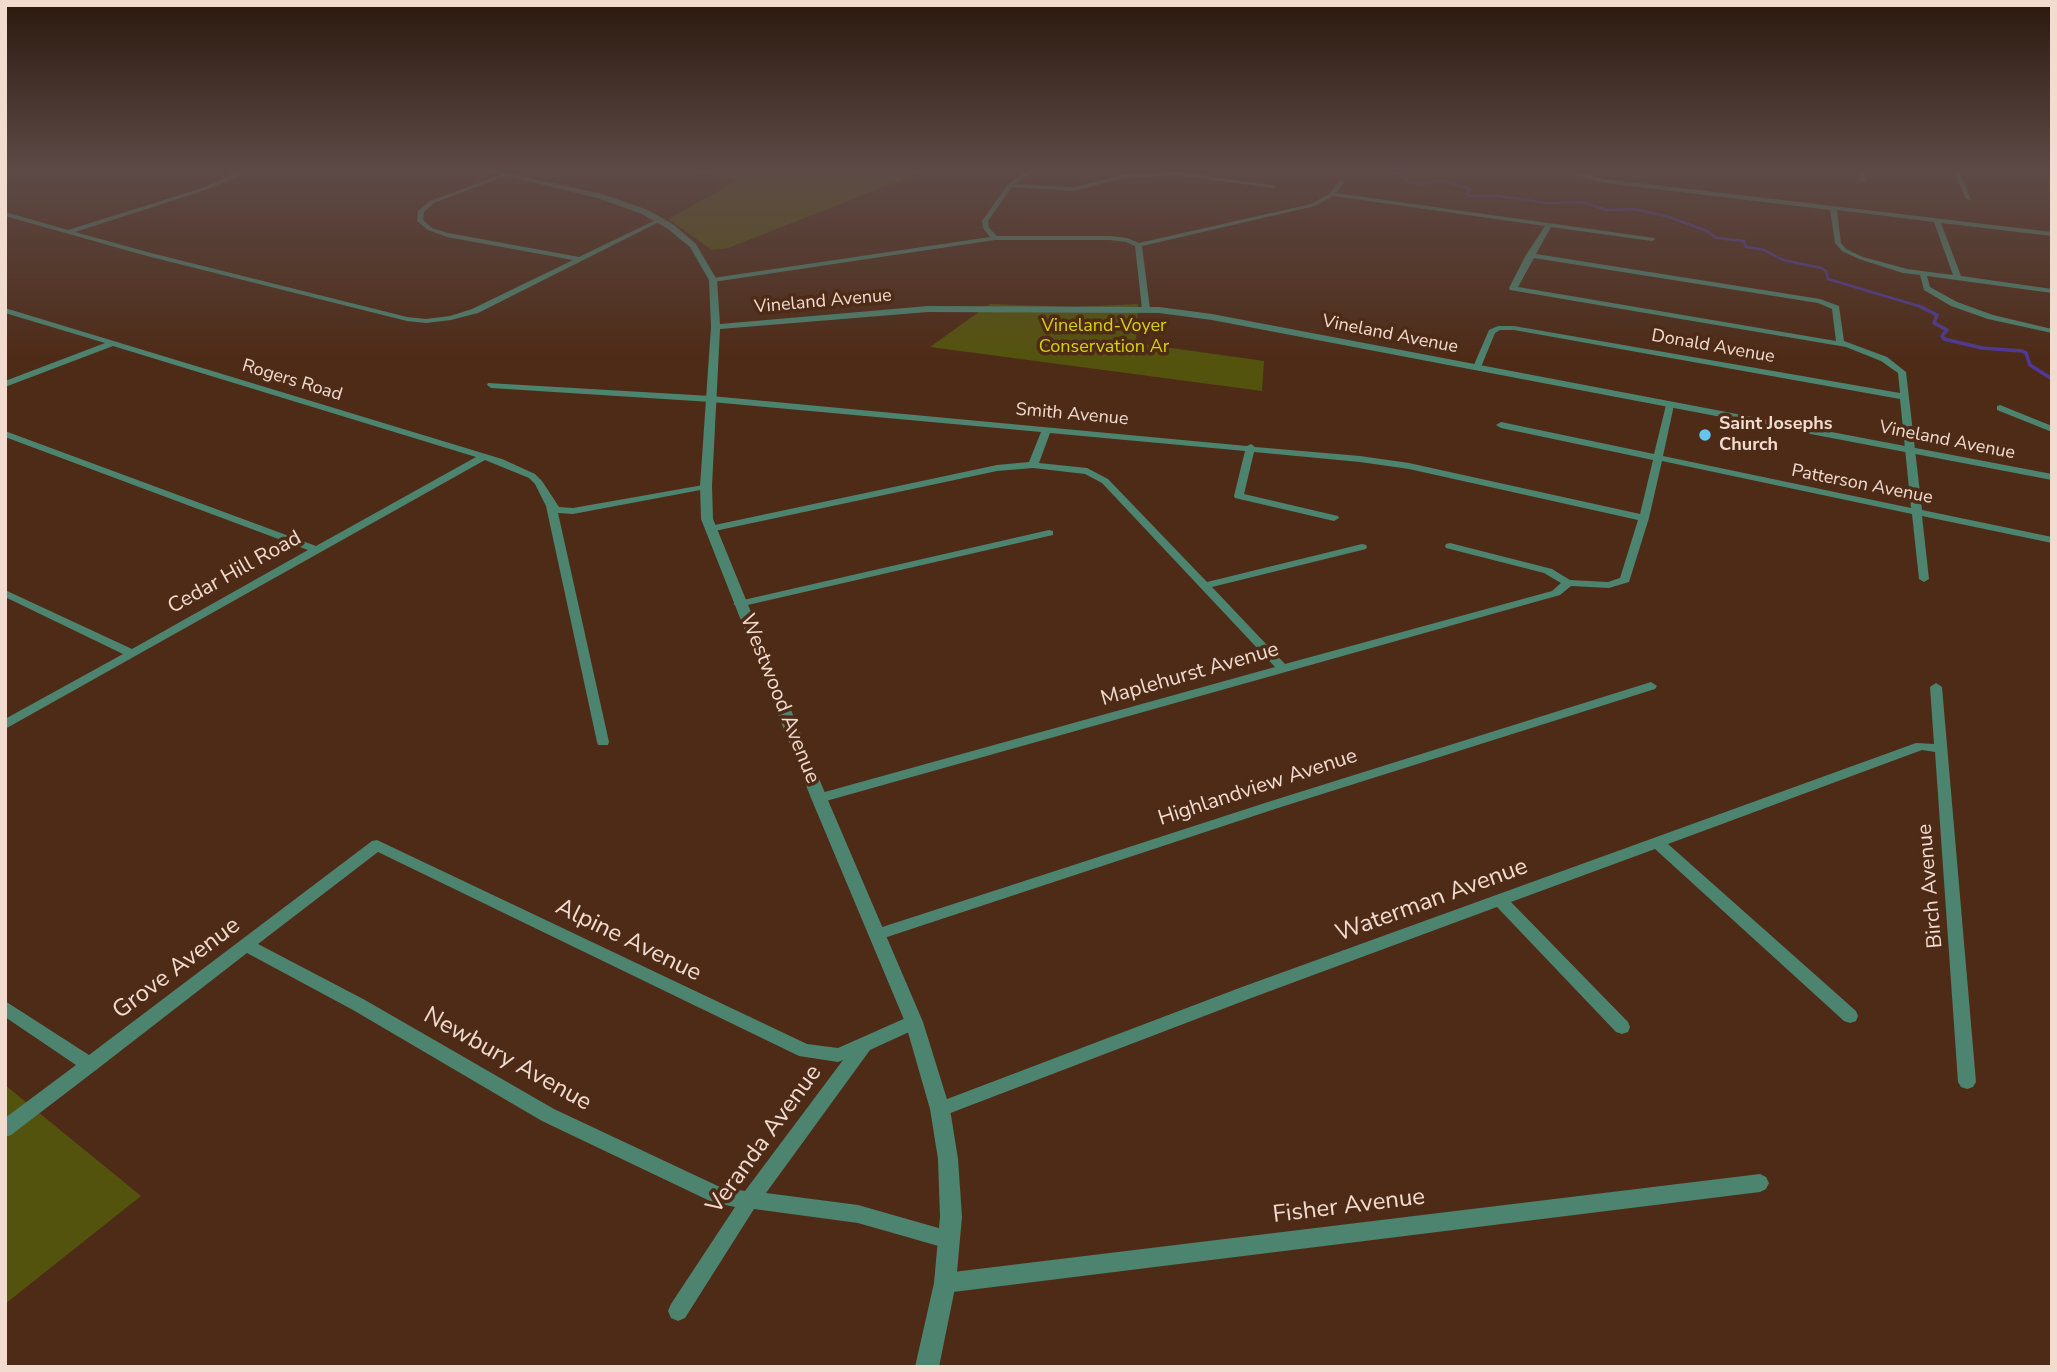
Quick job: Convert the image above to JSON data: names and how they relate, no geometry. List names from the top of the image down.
{
  "streets": {
    "street": [
      "Vineland Avenue",
      "Donald Avenue",
      "Rogers Road",
      "Smith Avenue",
      "Patterson Avenue",
      "Cedar Hill Road",
      "Maplehurst Avenue",
      "Westwood Avenue",
      "Highlandview Avenue",
      "Birch Avenue",
      "Waterman Avenue",
      "Alpine Avenue",
      "Grove Avenue",
      "Newbury Avenue",
      "Veranda Avenue",
      "Fisher Avenue"
    ]
  },
  "crossings": [
    ["Vineland Avenue", "Donald Avenue"],
    ["Vineland Avenue", "Westwood Avenue"],
    ["Rogers Road", "Cedar Hill Road"],
    ["Smith Avenue", "Westwood Avenue"],
    ["Maplehurst Avenue", "Westwood Avenue"],
    ["Westwood Avenue", "Highlandview Avenue"],
    ["Westwood Avenue", "Waterman Avenue"],
    ["Westwood Avenue", "Veranda Avenue"],
    ["Westwood Avenue", "Fisher Avenue"],
    ["Birch Avenue", "Waterman Avenue"],
    ["Alpine Avenue", "Grove Avenue"],
    ["Alpine Avenue", "Veranda Avenue"],
    ["Grove Avenue", "Newbury Avenue"],
    ["Newbury Avenue", "Veranda Avenue"]
  ],
  "parks": ["Vineland-Voyer Conservation Ar"],
  "places": ["Saint Josephs Church"]
}
